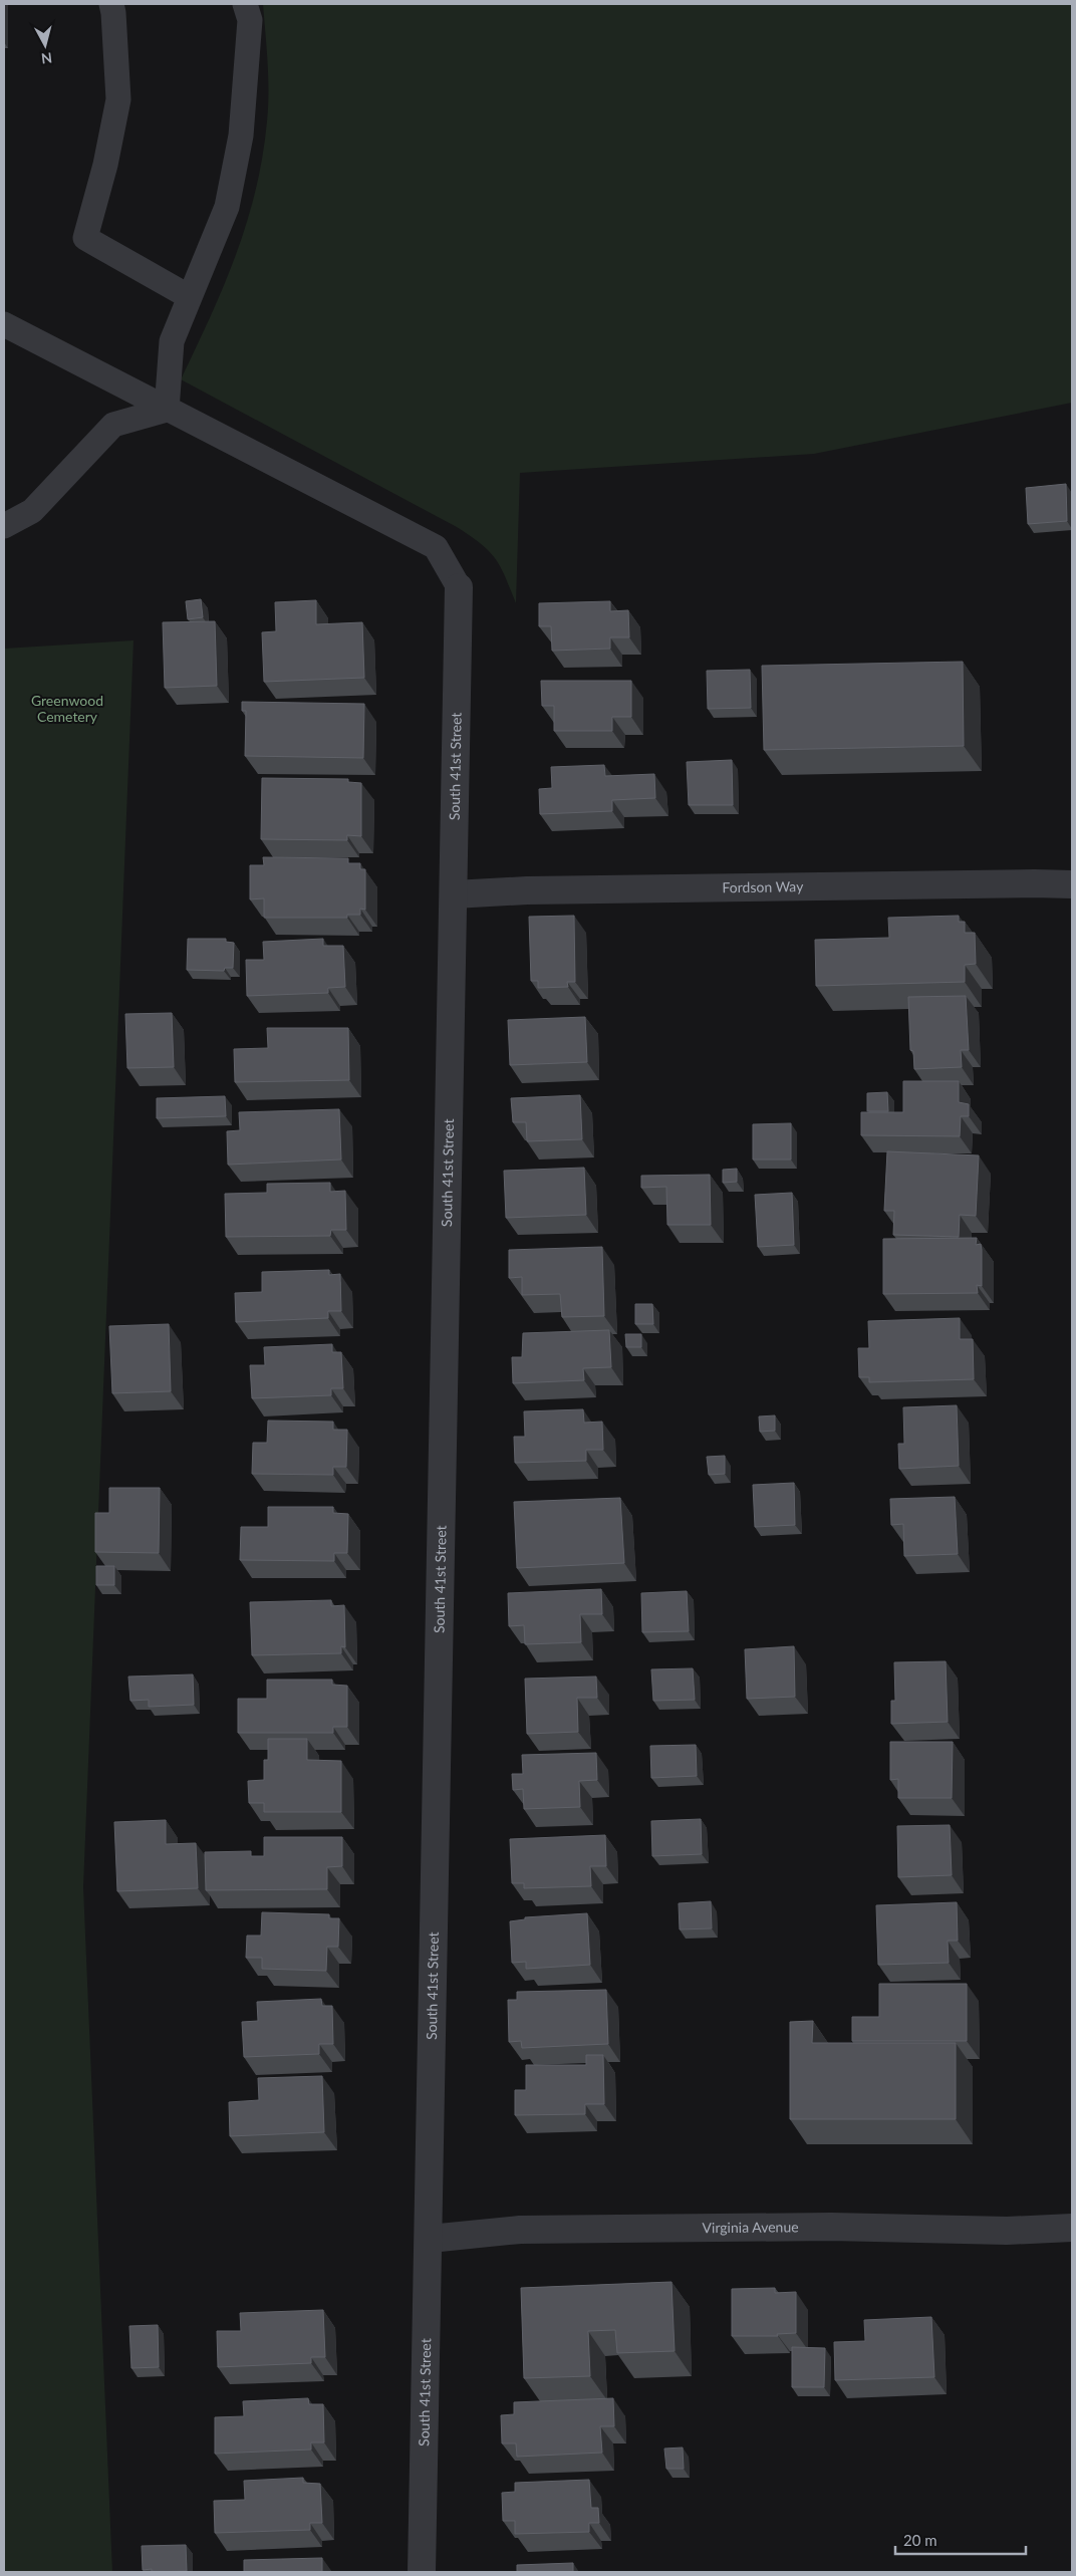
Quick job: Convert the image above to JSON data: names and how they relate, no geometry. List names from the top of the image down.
{
  "streets": {
    "street": ["South 41st Street", "Fordson Way", "Virginia Avenue"]
  },
  "crossings": [
    ["South 41st Street", "Fordson Way"],
    ["South 41st Street", "Virginia Avenue"]
  ],
  "parks": ["Greenwood Cemetery"],
  "scale_bar": "20 m",
  "north": "bottom"
}
